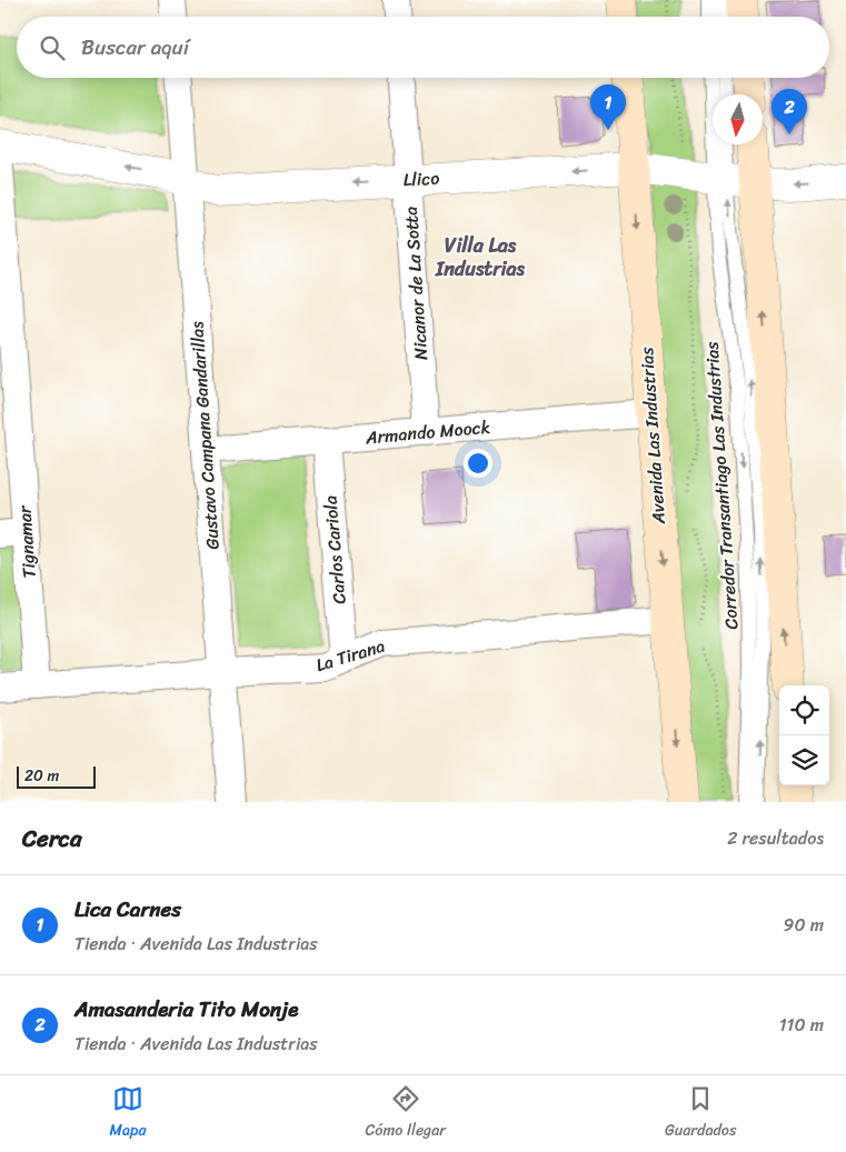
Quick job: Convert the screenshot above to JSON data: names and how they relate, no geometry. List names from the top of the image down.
{
  "streets": {
    "main road": ["Avenida Las Industrias"],
    "street": [
      "Llico",
      "Nicanor de La Sotta",
      "Armando Moock",
      "Gustavo Campana Gandarillas",
      "Tignamar",
      "Carlos Cariola",
      "La Tirana"
    ],
    "lane": ["Corredor Transantiago Las Industrias"]
  },
  "crossings": [
    ["Llico", "Nicanor de La Sotta"],
    ["Llico", "Gustavo Campana Gandarillas"],
    ["Llico", "Avenida Las Industrias"],
    ["Llico", "Corredor Transantiago Las Industrias"],
    ["Nicanor de La Sotta", "Armando Moock"],
    ["Armando Moock", "Gustavo Campana Gandarillas"],
    ["Armando Moock", "Avenida Las Industrias"],
    ["Armando Moock", "Carlos Cariola"],
    ["Gustavo Campana Gandarillas", "La Tirana"],
    ["Avenida Las Industrias", "La Tirana"],
    ["Tignamar", "La Tirana"],
    ["Carlos Cariola", "La Tirana"]
  ],
  "one_way": ["Llico"],
  "districts": ["Villa Las Industrias"],
  "scale_bar": "20 m",
  "north": "bottom",
  "page": {
    "search": "Buscar aquí",
    "pins": ["1", "2"],
    "scale": "20 m",
    "heading": ["Cerca", "2 resultados"],
    "list": [
      {
        "mark": "1",
        "name": "Lica Carnes",
        "note": "Tienda · Avenida Las Industrias",
        "value": "90 m"
      },
      {
        "mark": "2",
        "name": "Amasanderia Tito Monje",
        "note": "Tienda · Avenida Las Industrias",
        "value": "110 m"
      }
    ],
    "nav": ["Mapa", "Cómo llegar", "Guardados"]
  }
}
